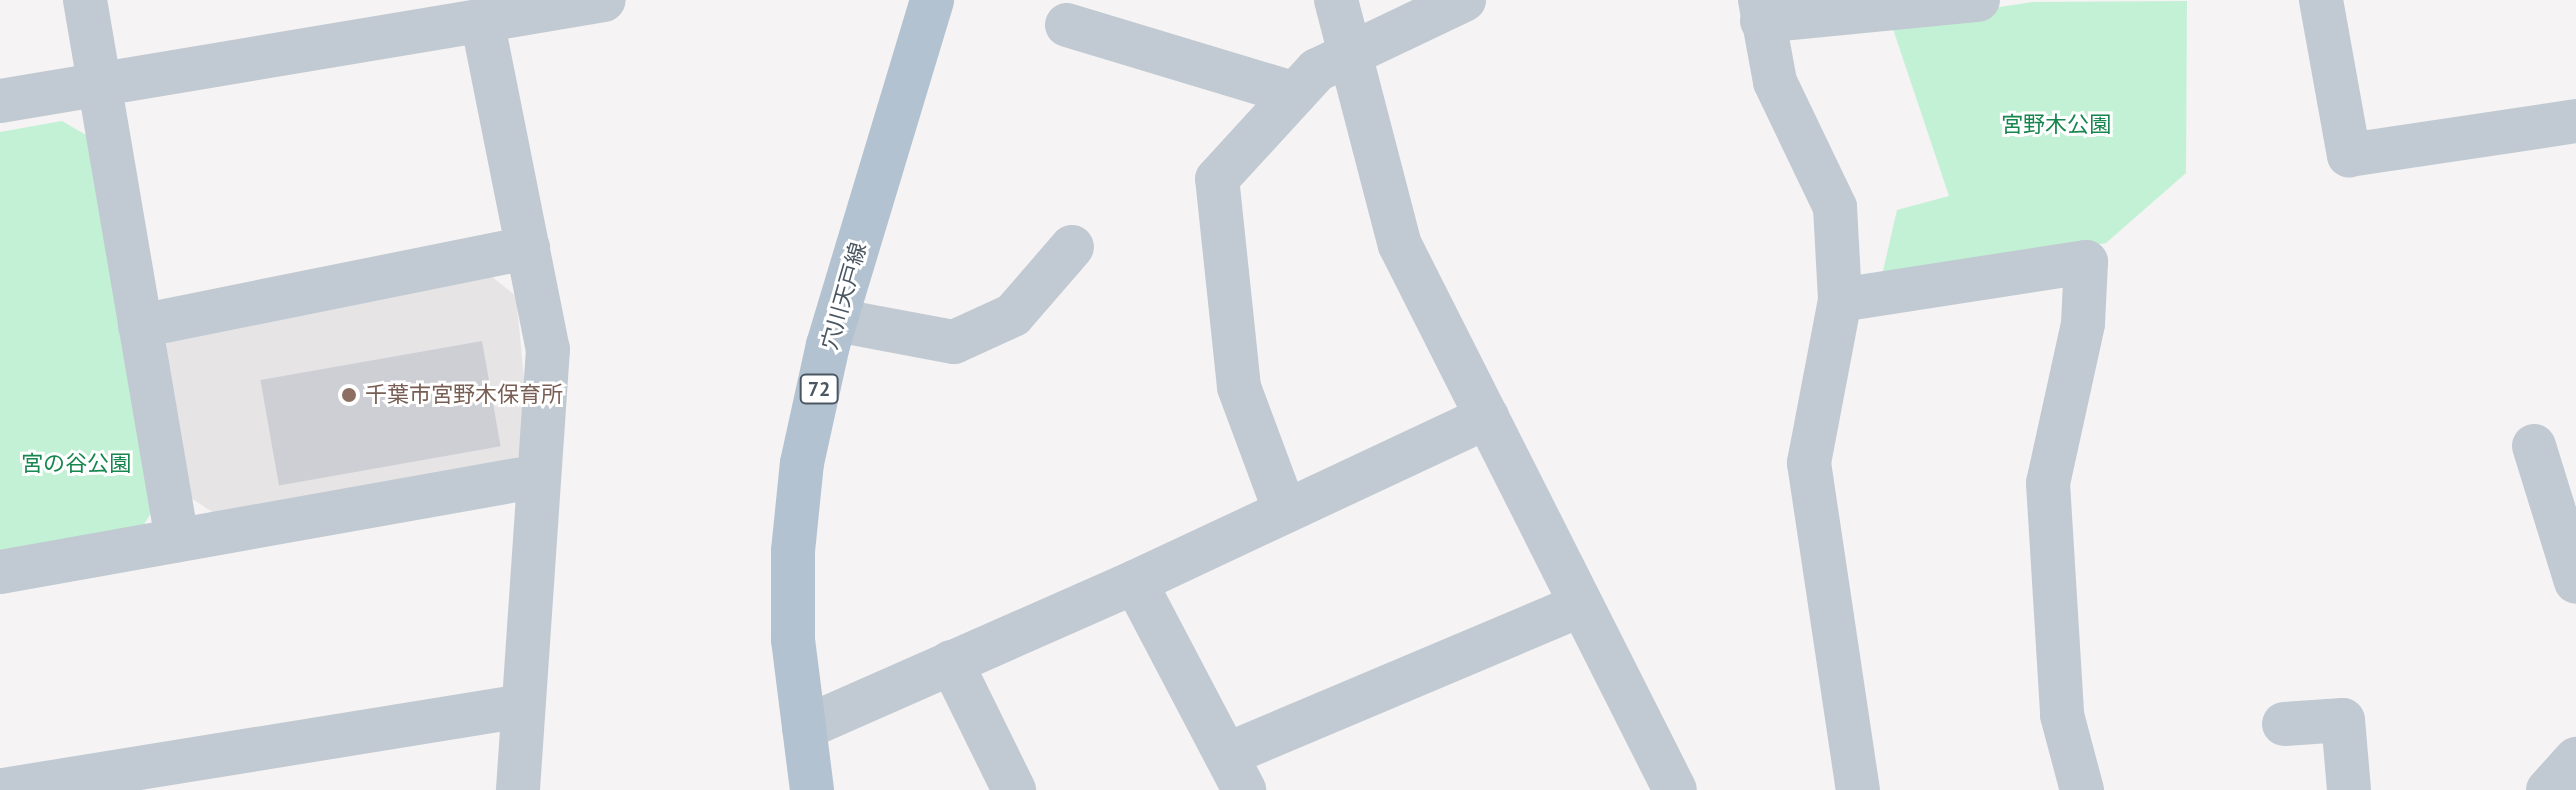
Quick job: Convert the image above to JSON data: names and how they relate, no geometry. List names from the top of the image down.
{
  "streets": {
    "main road": ["穴川天戸線", "72"]
  },
  "parks": ["宮野木公園", "宮の谷公園"],
  "places": ["千葉市宮野木保育所"]
}
